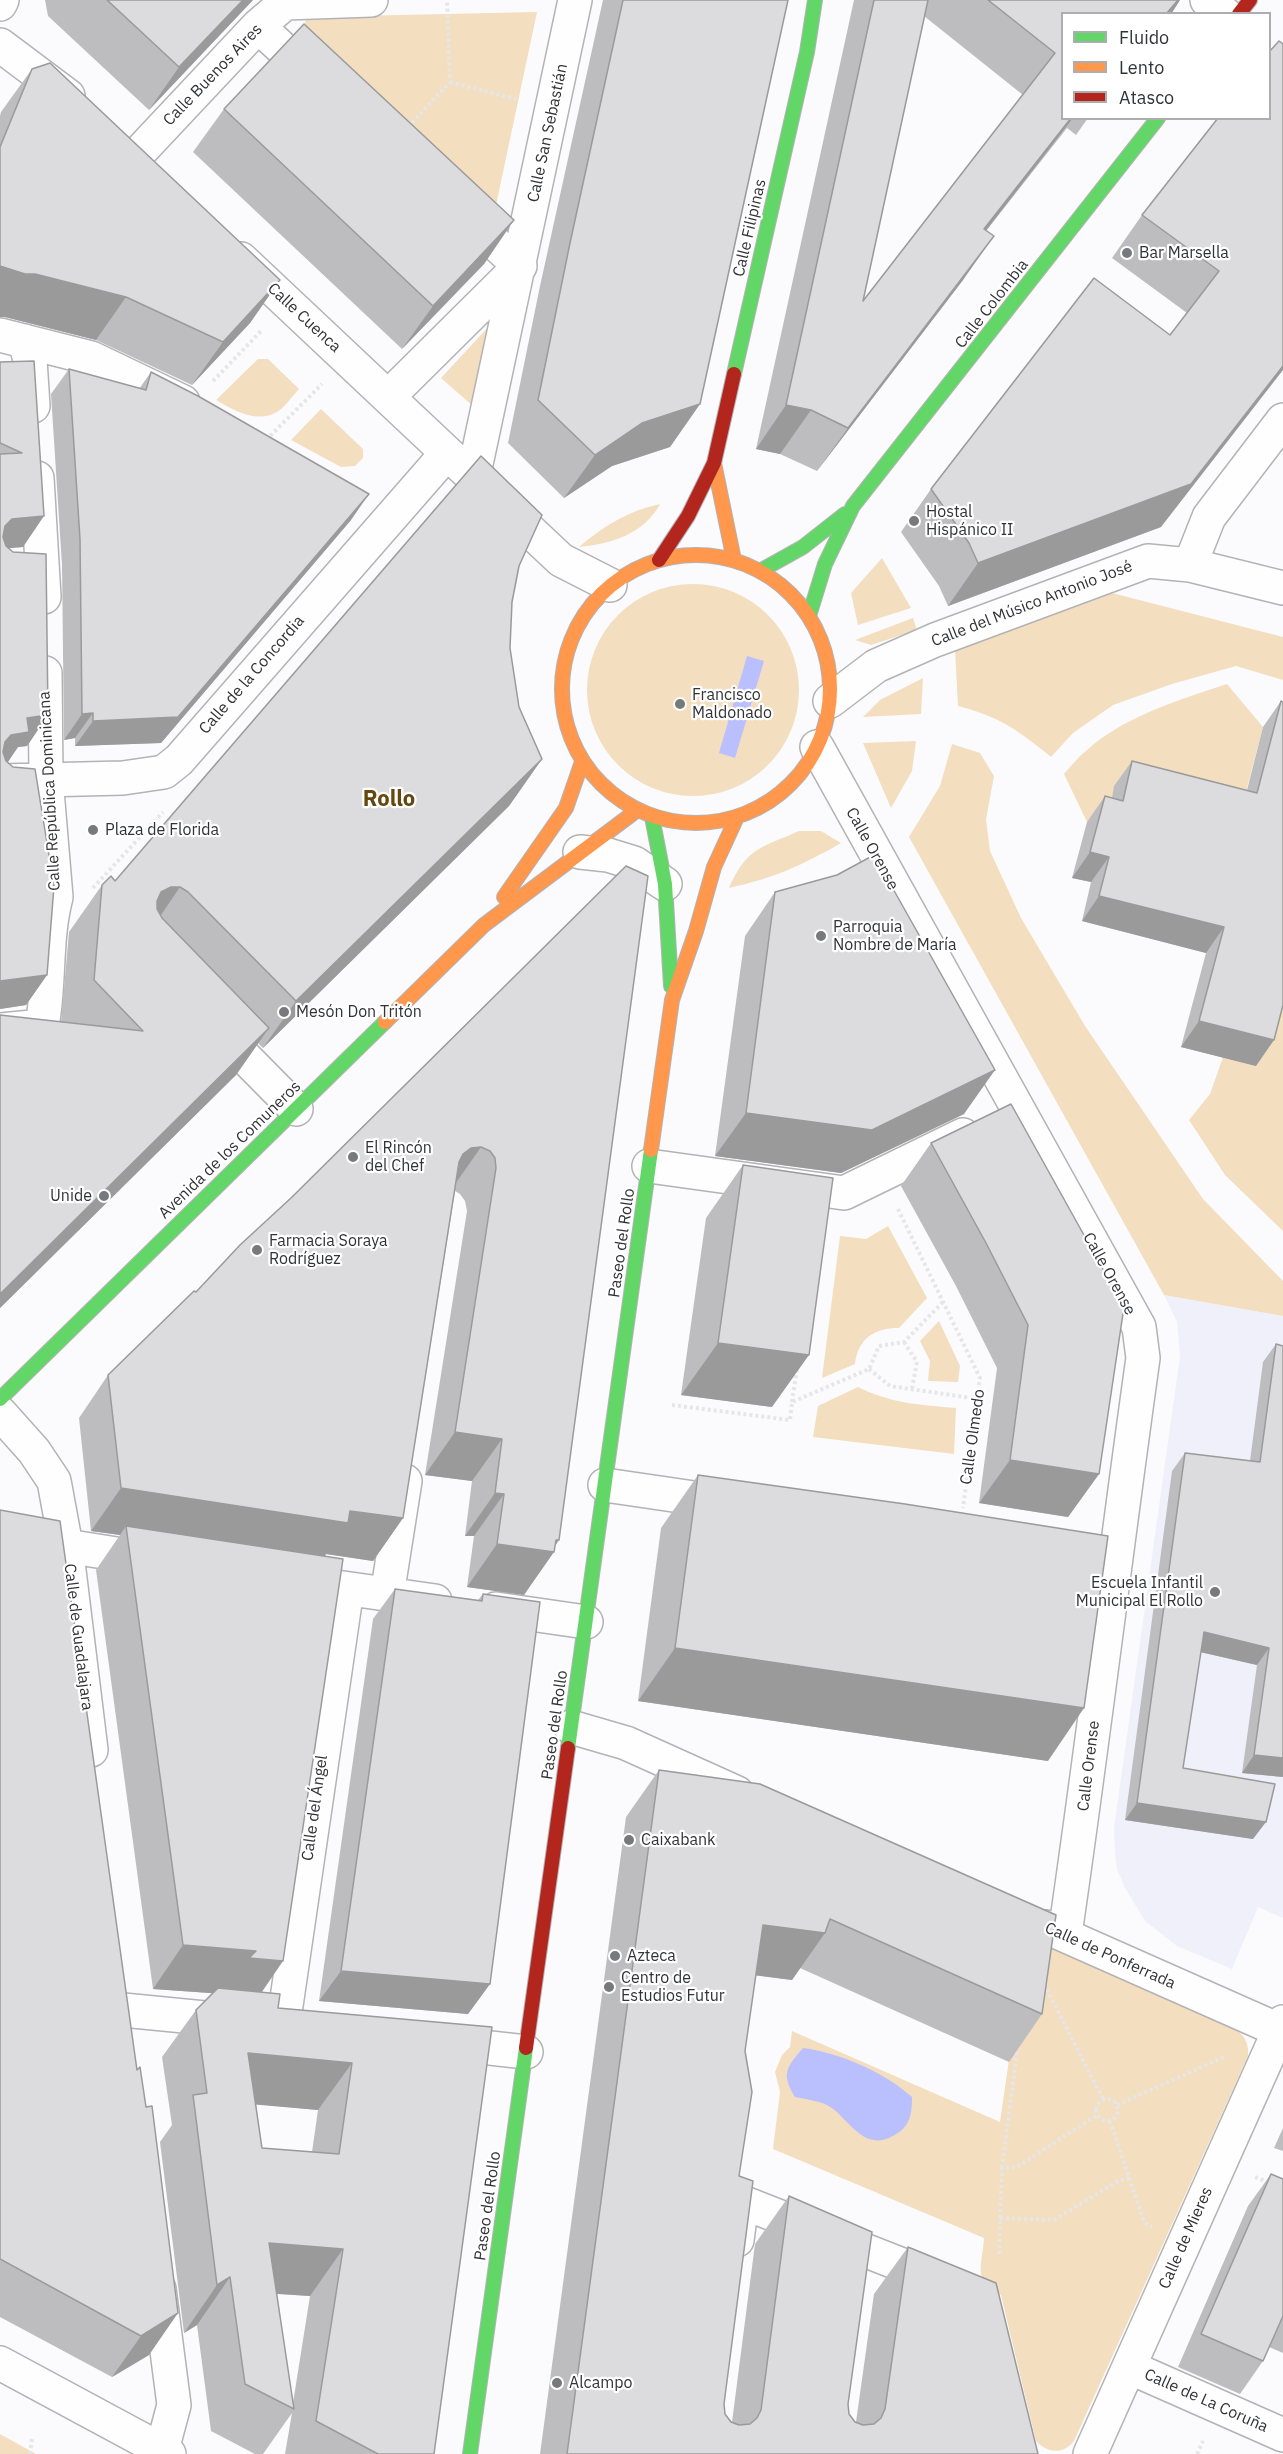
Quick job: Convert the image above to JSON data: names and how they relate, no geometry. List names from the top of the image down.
{
  "streets": {
    "main road": [
      "Calle Filipinas",
      "Calle Colombia",
      "Avenida de los Comuneros",
      "Paseo del Rollo"
    ],
    "street": [
      "Calle Buenos Aires",
      "Calle San Sebastián",
      "Calle Cuenca",
      "Calle del Músico Antonio José",
      "Calle de la Concordia",
      "Calle República Dominicana",
      "Calle Orense",
      "Calle de Guadalajara",
      "Calle del Ángel",
      "Calle de Ponferrada",
      "Calle de Mieres",
      "Calle de La Coruña"
    ],
    "path": ["Calle Olmedo"]
  },
  "crossings": [
    ["Calle San Sebastián", "Calle Cuenca"],
    ["Calle Cuenca", "Calle de la Concordia"],
    ["Calle de la Concordia", "Calle República Dominicana"],
    ["Calle Orense", "Calle de Ponferrada"],
    ["Calle de Ponferrada", "Calle de Mieres"],
    ["Calle de Mieres", "Calle de La Coruña"]
  ],
  "districts": ["Rollo"],
  "places": [
    "Bar Marsella",
    "Hostal Hispánico II",
    "Francisco Maldonado",
    "Plaza de Florida",
    "Parroquia Nombre de María",
    "Mesón Don Tritón",
    "El Rincón del Chef",
    "Unide",
    "Farmacia Soraya Rodríguez",
    "Escuela Infantil Municipal El Rollo",
    "Caixabank",
    "Azteca",
    "Centro de Estudios Futur",
    "Alcampo"
  ],
  "legend": ["Fluido", "Lento", "Atasco"]
}
